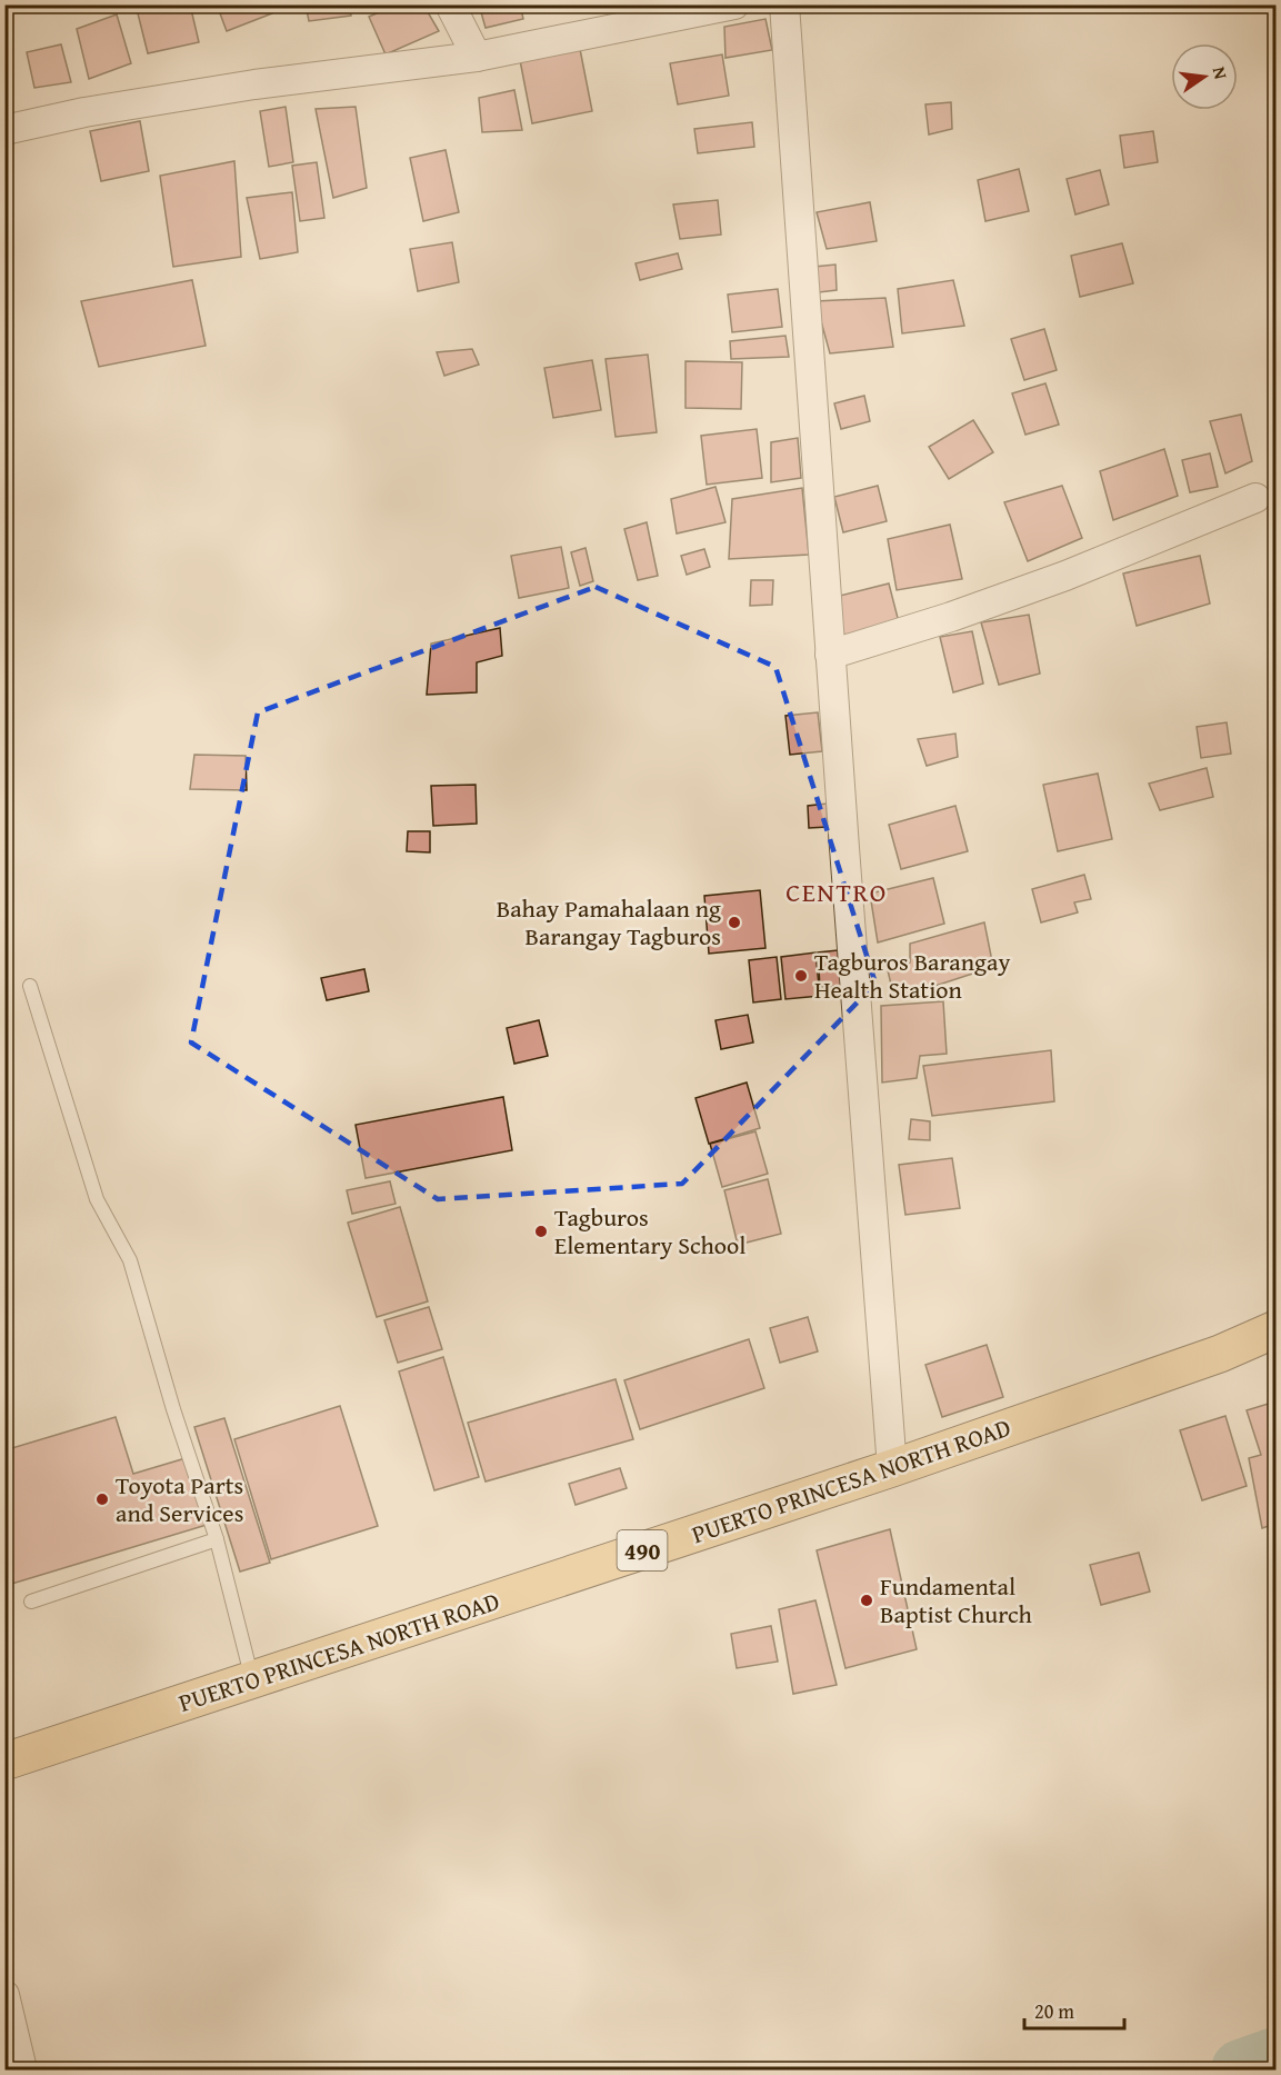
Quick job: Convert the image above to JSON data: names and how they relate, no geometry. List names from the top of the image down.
{
  "streets": {
    "main road": ["PUERTO PRINCESA NORTH ROAD", "490"]
  },
  "districts": ["CENTRO"],
  "places": [
    "Bahay Pamahalaan ng Barangay Tagburos",
    "Tagburos Barangay Health Station",
    "Tagburos Elementary School",
    "Toyota Parts and Services",
    "Fundamental Baptist Church"
  ],
  "scale_bar": "20 m",
  "north": "right"
}
